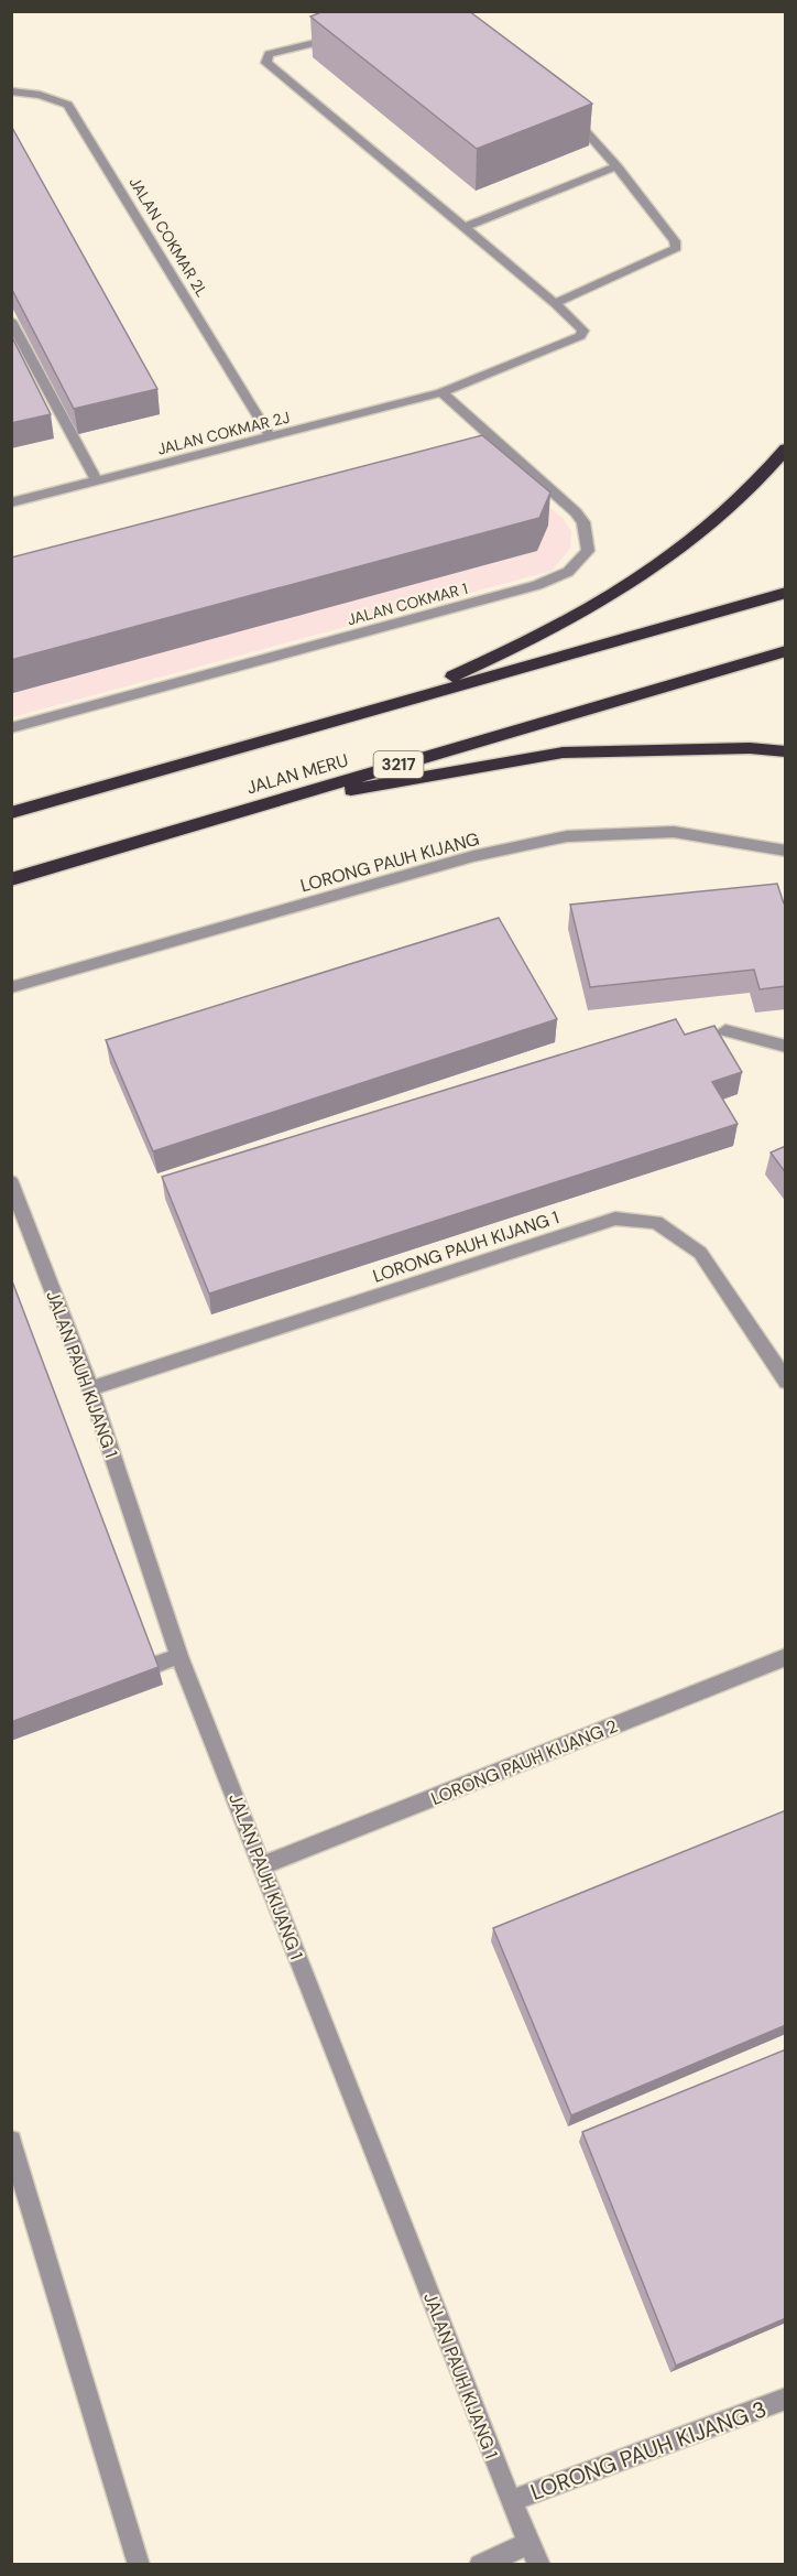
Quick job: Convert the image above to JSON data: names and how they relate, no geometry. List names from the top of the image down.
{
  "streets": {
    "highway": ["3217", "JALAN MERU"],
    "street": [
      "JALAN COKMAR 2L",
      "JALAN COKMAR 2J",
      "JALAN COKMAR 1",
      "LORONG PAUH KIJANG",
      "LORONG PAUH KIJANG 1",
      "JALAN PAUH KIJANG 1",
      "LORONG PAUH KIJANG 2",
      "LORONG PAUH KIJANG 3"
    ]
  },
  "crossings": [
    ["JALAN COKMAR 2L", "JALAN COKMAR 2J"],
    ["JALAN COKMAR 2J", "JALAN COKMAR 1"],
    ["LORONG PAUH KIJANG 1", "JALAN PAUH KIJANG 1"],
    ["JALAN PAUH KIJANG 1", "LORONG PAUH KIJANG 2"],
    ["JALAN PAUH KIJANG 1", "LORONG PAUH KIJANG 3"]
  ]
}
